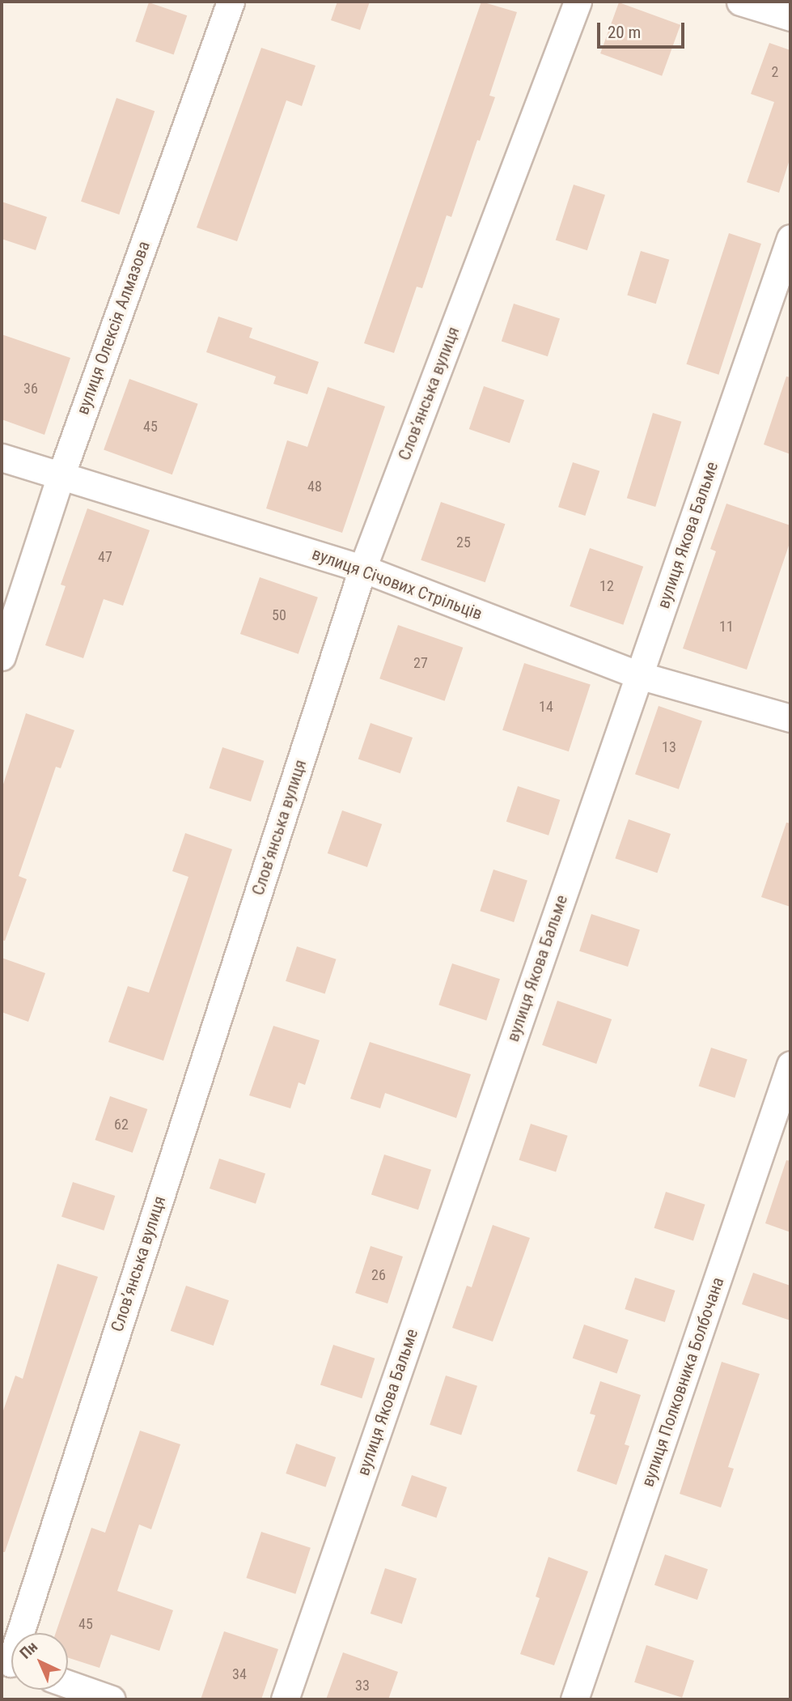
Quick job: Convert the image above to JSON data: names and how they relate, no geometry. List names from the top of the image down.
{
  "streets": {
    "street": [
      "вулиця Олексія Алмазова",
      "Словʼянська вулиця",
      "вулиця Якова Бальме",
      "вулиця Січових Стрільців",
      "вулиця Полковника Болбочана"
    ]
  },
  "crossings": [
    ["вулиця Олексія Алмазова", "вулиця Січових Стрільців"],
    ["Словʼянська вулиця", "вулиця Січових Стрільців"],
    ["вулиця Якова Бальме", "вулиця Січових Стрільців"]
  ],
  "house_numbers": [
    "2",
    "36",
    "45",
    "48",
    "25",
    "47",
    "12",
    "50",
    "11",
    "27",
    "14",
    "13",
    "62",
    "26",
    "45",
    "34",
    "33"
  ],
  "scale_bar": "20 m",
  "north": "top left"
}
